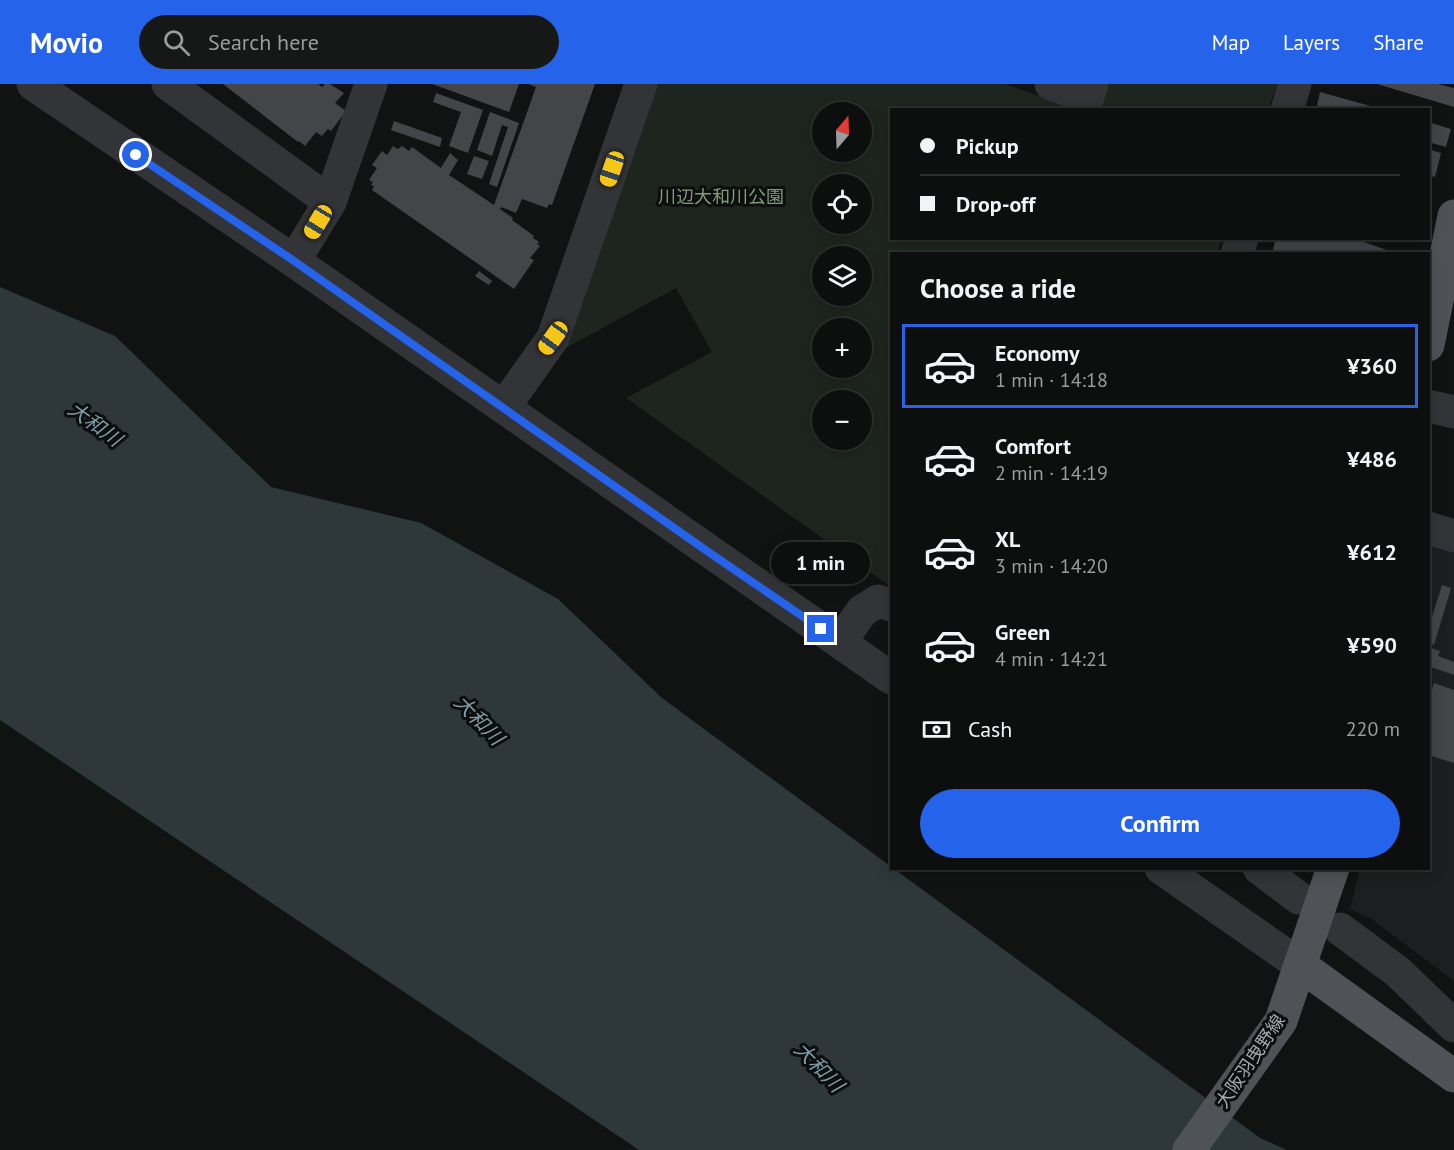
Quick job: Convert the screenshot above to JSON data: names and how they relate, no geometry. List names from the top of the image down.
{
  "streets": {
    "main road": ["大阪羽曳野線"]
  },
  "water": ["大和川"],
  "parks": ["川辺大和川公園"],
  "north": "top",
  "page": {
    "header": "Movio",
    "search": "Search here",
    "nav": ["Map", "Layers", "Share"],
    "map_buttons": ["+", "−"],
    "banner": ["Pickup", "Drop-off"],
    "heading": "Choose a ride",
    "list": [
      {
        "name": "Economy",
        "note": "1 min · 14:18",
        "value": "¥360"
      },
      {
        "name": "Comfort",
        "note": "2 min · 14:19",
        "value": "¥486"
      },
      {
        "name": "XL",
        "note": "3 min · 14:20",
        "value": "¥612"
      },
      {
        "name": "Green",
        "note": "4 min · 14:21",
        "value": "¥590"
      }
    ],
    "bubble": "1 min",
    "pay": ["Cash", "220 m"],
    "buttons": "Confirm"
  }
}
